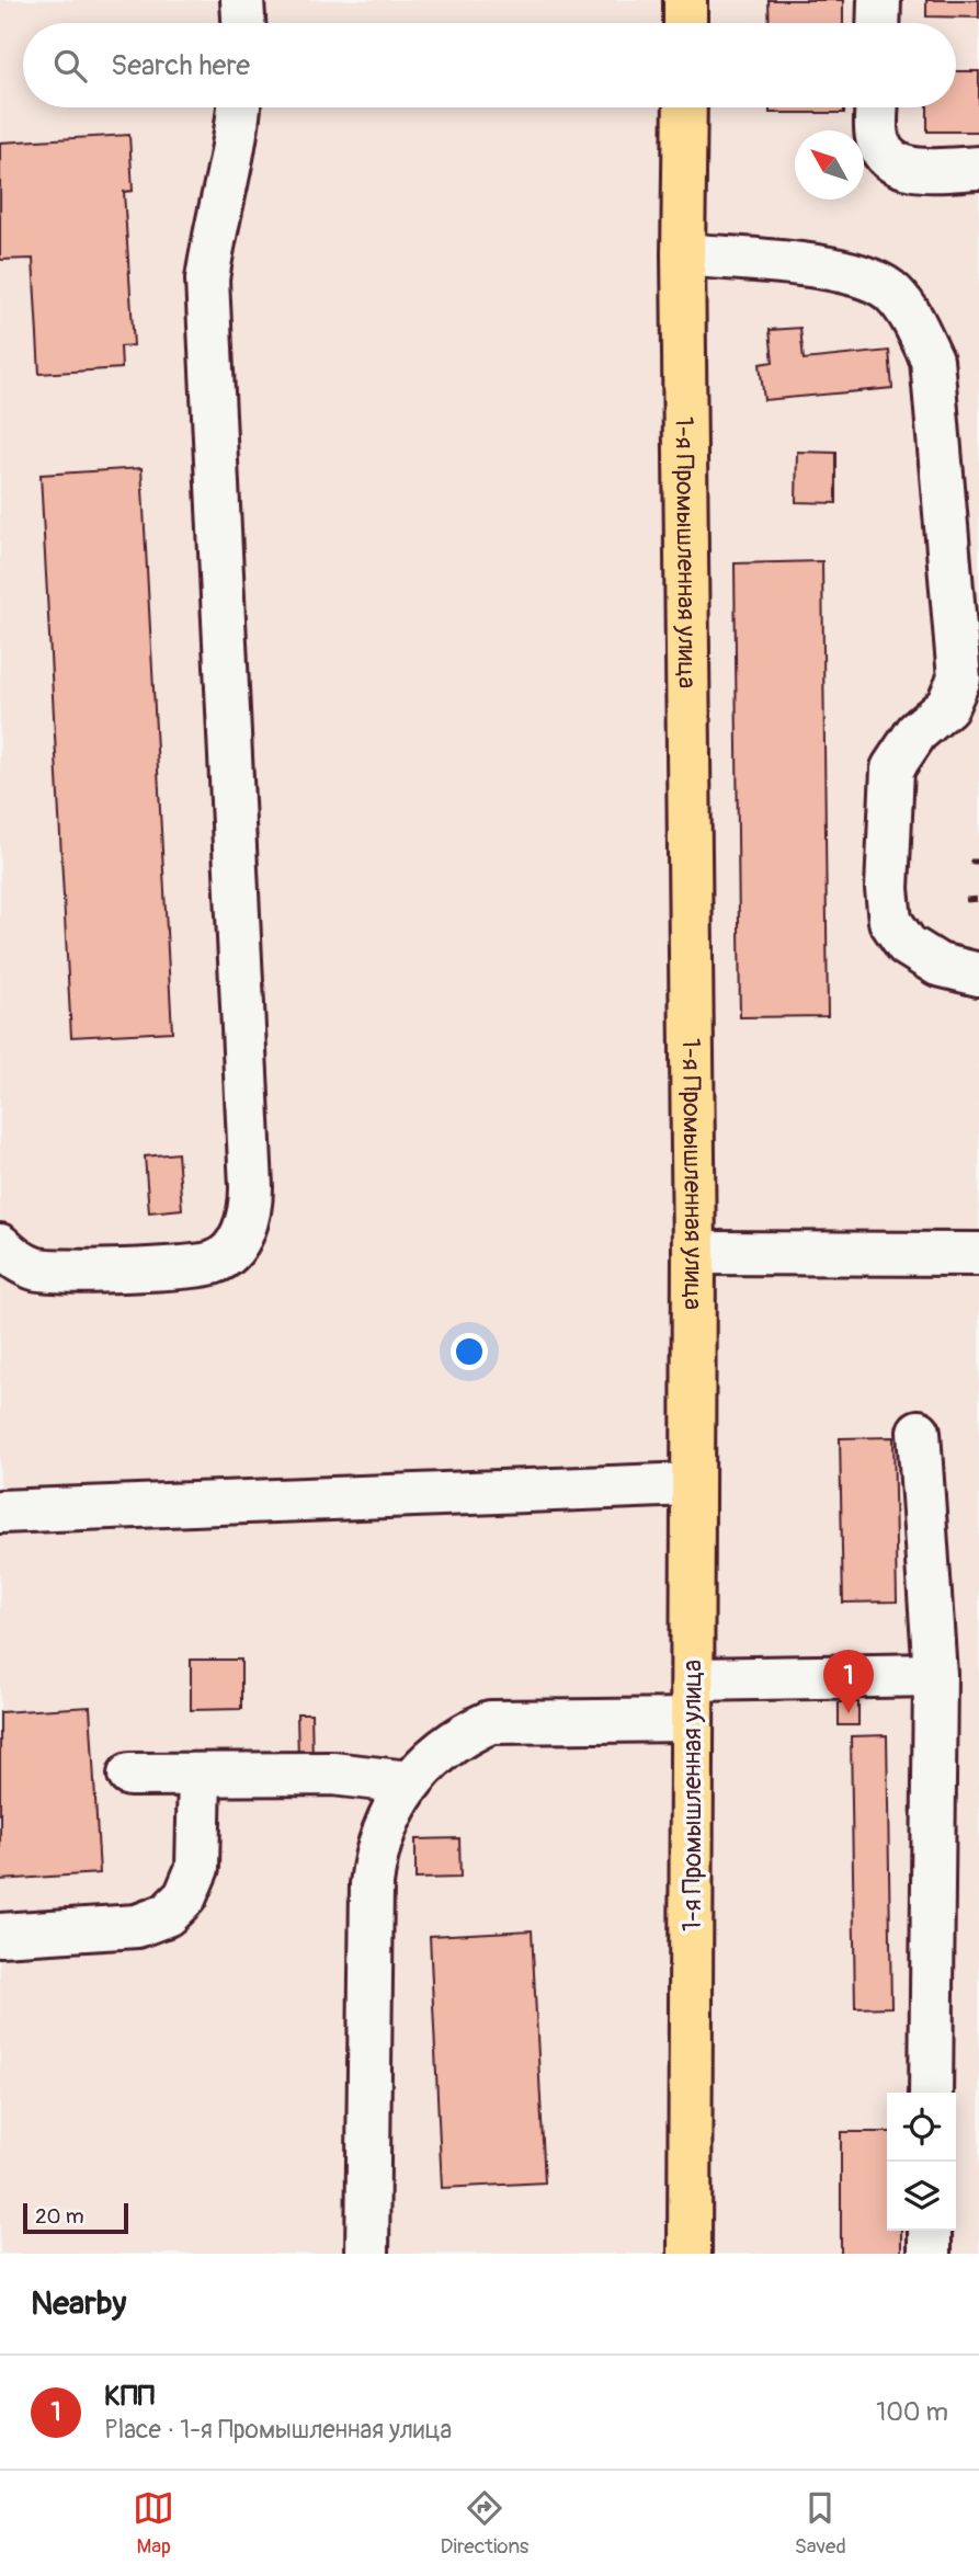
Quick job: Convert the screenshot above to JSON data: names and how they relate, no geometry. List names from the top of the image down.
{
  "streets": {
    "main road": ["1-я Промышленная улица"]
  },
  "scale_bar": "20 m",
  "north": "top left",
  "page": {
    "search": "Search here",
    "pins": "1",
    "scale": "20 m",
    "heading": "Nearby",
    "list": [
      {
        "mark": "1",
        "name": "КПП",
        "note": "Place · 1-я Промышленная улица",
        "value": "100 m"
      }
    ],
    "nav": ["Map", "Directions", "Saved"]
  }
}
